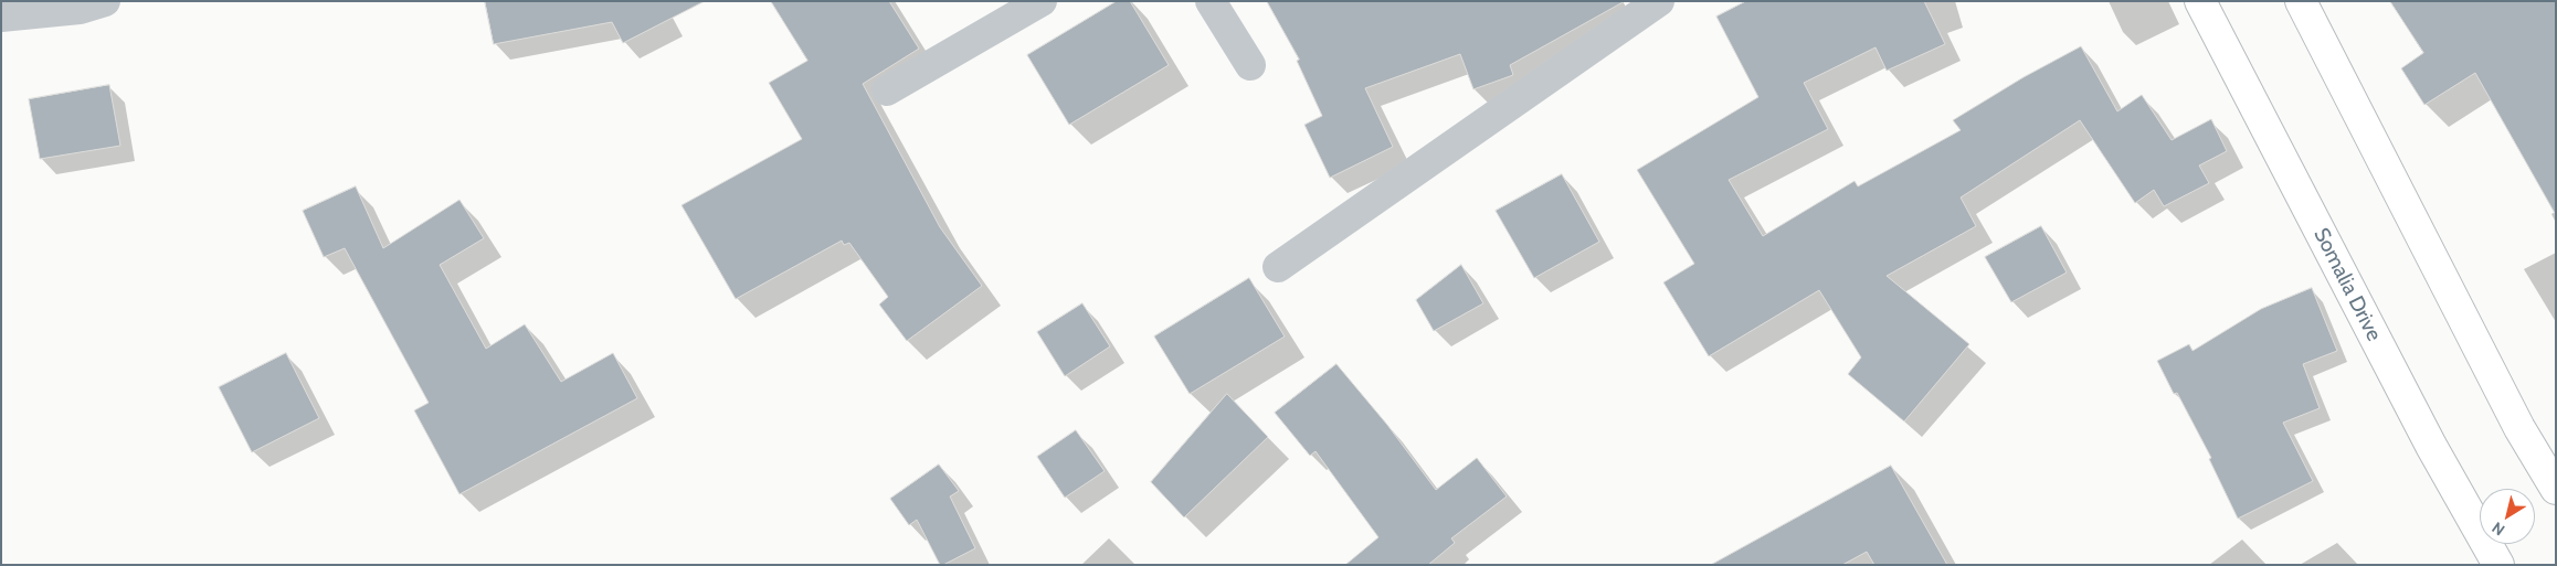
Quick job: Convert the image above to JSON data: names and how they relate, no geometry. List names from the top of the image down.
{
  "streets": {
    "main road": ["Somalia Drive"]
  },
  "north": "bottom left"
}
